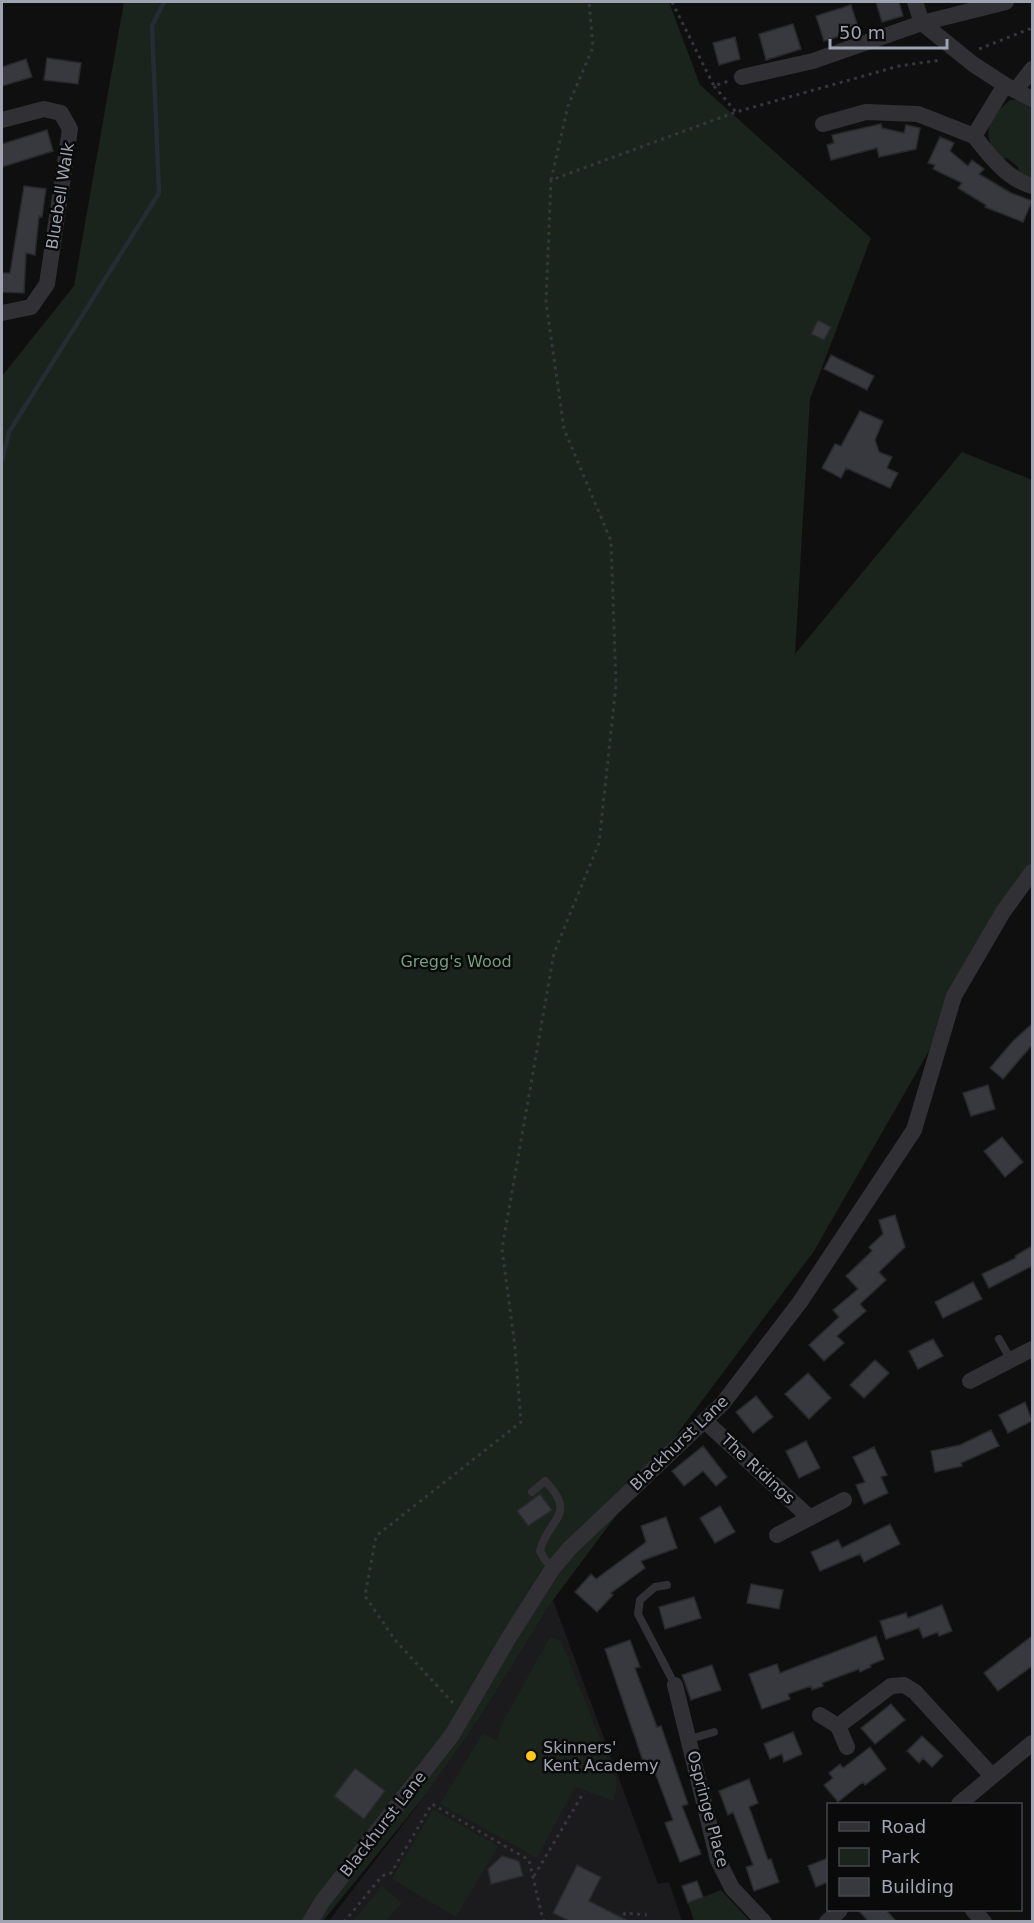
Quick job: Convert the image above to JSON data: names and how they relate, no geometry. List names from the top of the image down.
{
  "streets": {
    "street": [
      "Bluebell Walk",
      "Blackhurst Lane",
      "The Ridings",
      "Ospringe Place"
    ]
  },
  "crossings": [
    ["Blackhurst Lane", "The Ridings"]
  ],
  "parks": ["Gregg's Wood"],
  "places": ["Skinners' Kent Academy"],
  "legend": ["Road", "Park", "Building"],
  "scale_bar": "50 m"
}
